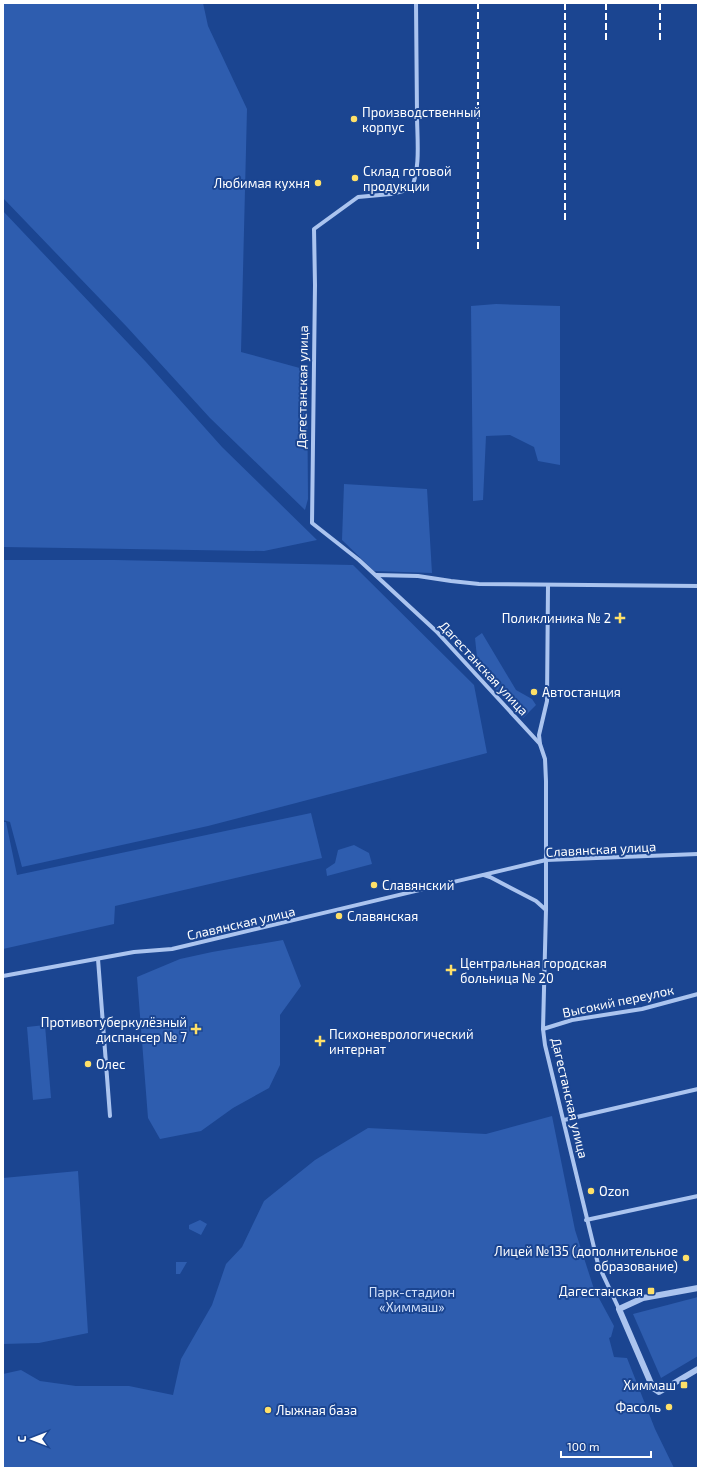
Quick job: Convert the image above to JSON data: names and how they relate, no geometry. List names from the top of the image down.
{
  "streets": {
    "street": ["Дагестанская улица", "Славянская улица", "Высокий переулок"]
  },
  "crossings": [
    ["Дагестанская улица", "Славянская улица"],
    ["Дагестанская улица", "Высокий переулок"]
  ],
  "parks": ["Парк-стадион «Химмаш»"],
  "places": {
    "other": [
      "Производственный корпус",
      "Склад готовой продукции",
      "Любимая кухня",
      "Автостанция",
      "Славянский",
      "Славянская",
      "Олес",
      "Ozon",
      "Лицей №135 (дополнительное образование)",
      "Фасоль",
      "Лыжная база"
    ],
    "health": [
      "Поликлиника № 2",
      "Центральная городская больница № 20",
      "Противотуберкулёзный диспансер № 7",
      "Психоневрологический интернат"
    ],
    "transit": ["Дагестанская", "Химмаш"]
  },
  "scale_bar": "100 m",
  "north": "left"
}
